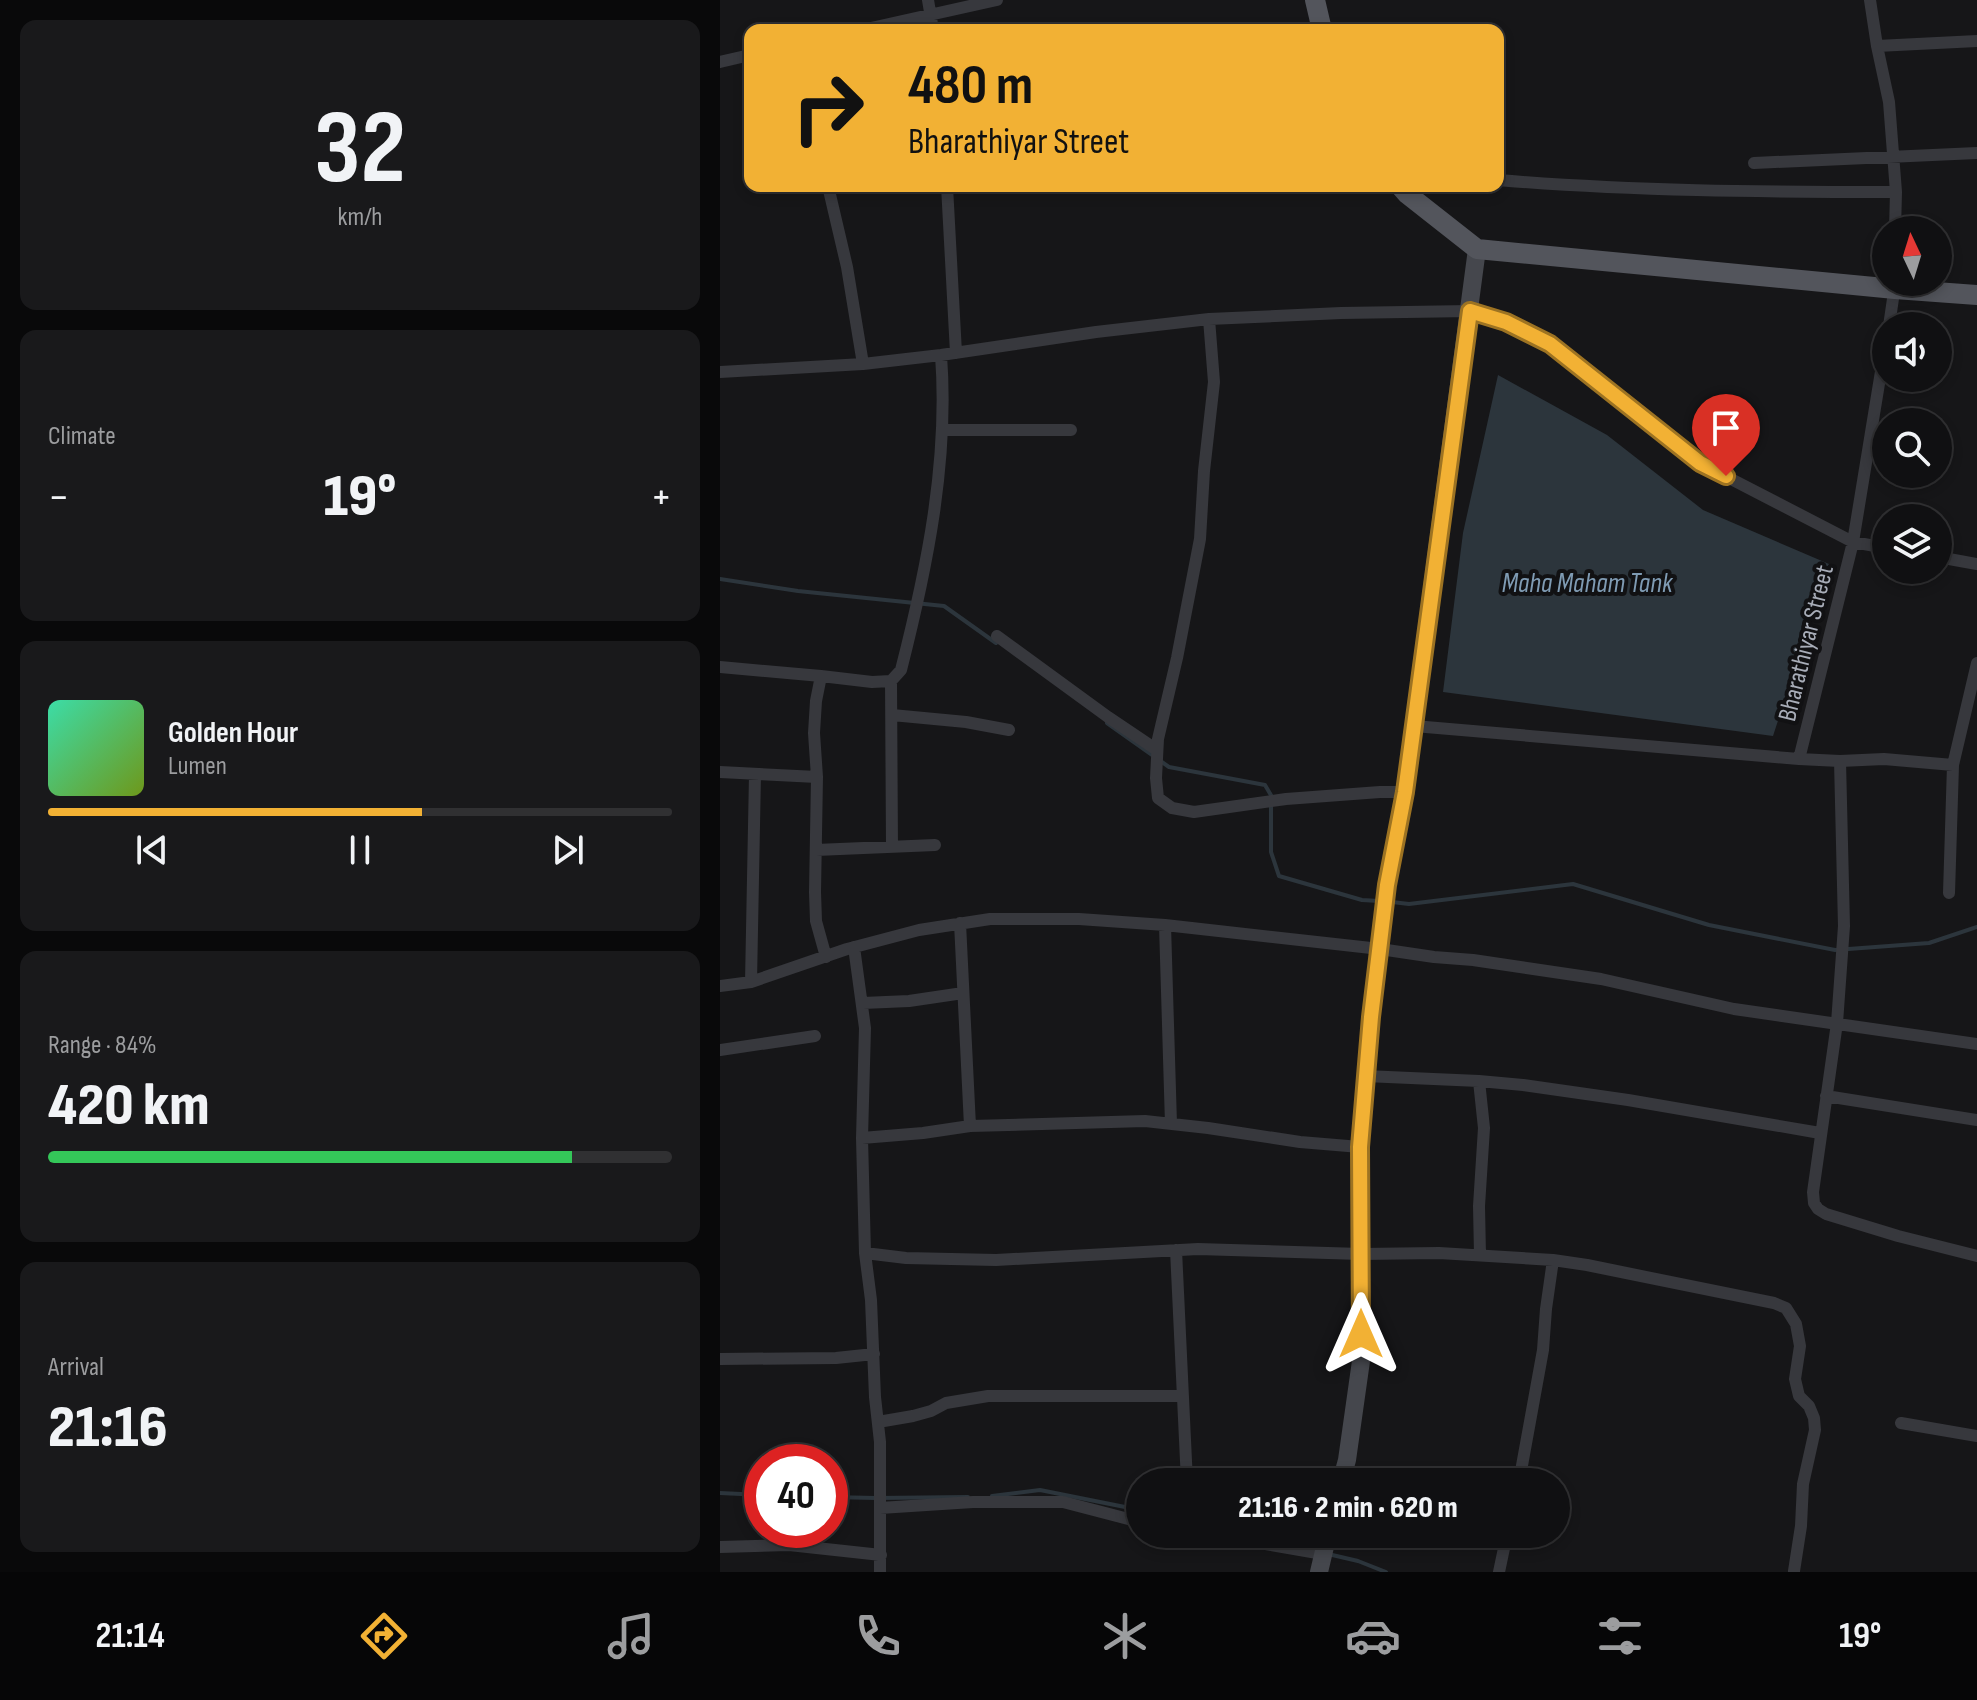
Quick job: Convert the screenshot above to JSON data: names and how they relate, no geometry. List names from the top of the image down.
{
  "streets": {
    "street": ["Bharathiyar Street"]
  },
  "water": ["Maha Maham Tank"],
  "north": "top",
  "page": {
    "tile": [
      ["32", "km/h"],
      "Climate",
      ["Range · 84%", "420 km"],
      ["Arrival", "21:16"]
    ],
    "turn": ["480 m", "Bharathiyar Street"],
    "heat": ["−", "19°", "+"],
    "song": ["Golden Hour", "Lumen"],
    "limit": "40",
    "trip": "21:16 · 2 min · 620 m",
    "tabs": ["21:14", "19°"]
  }
}
